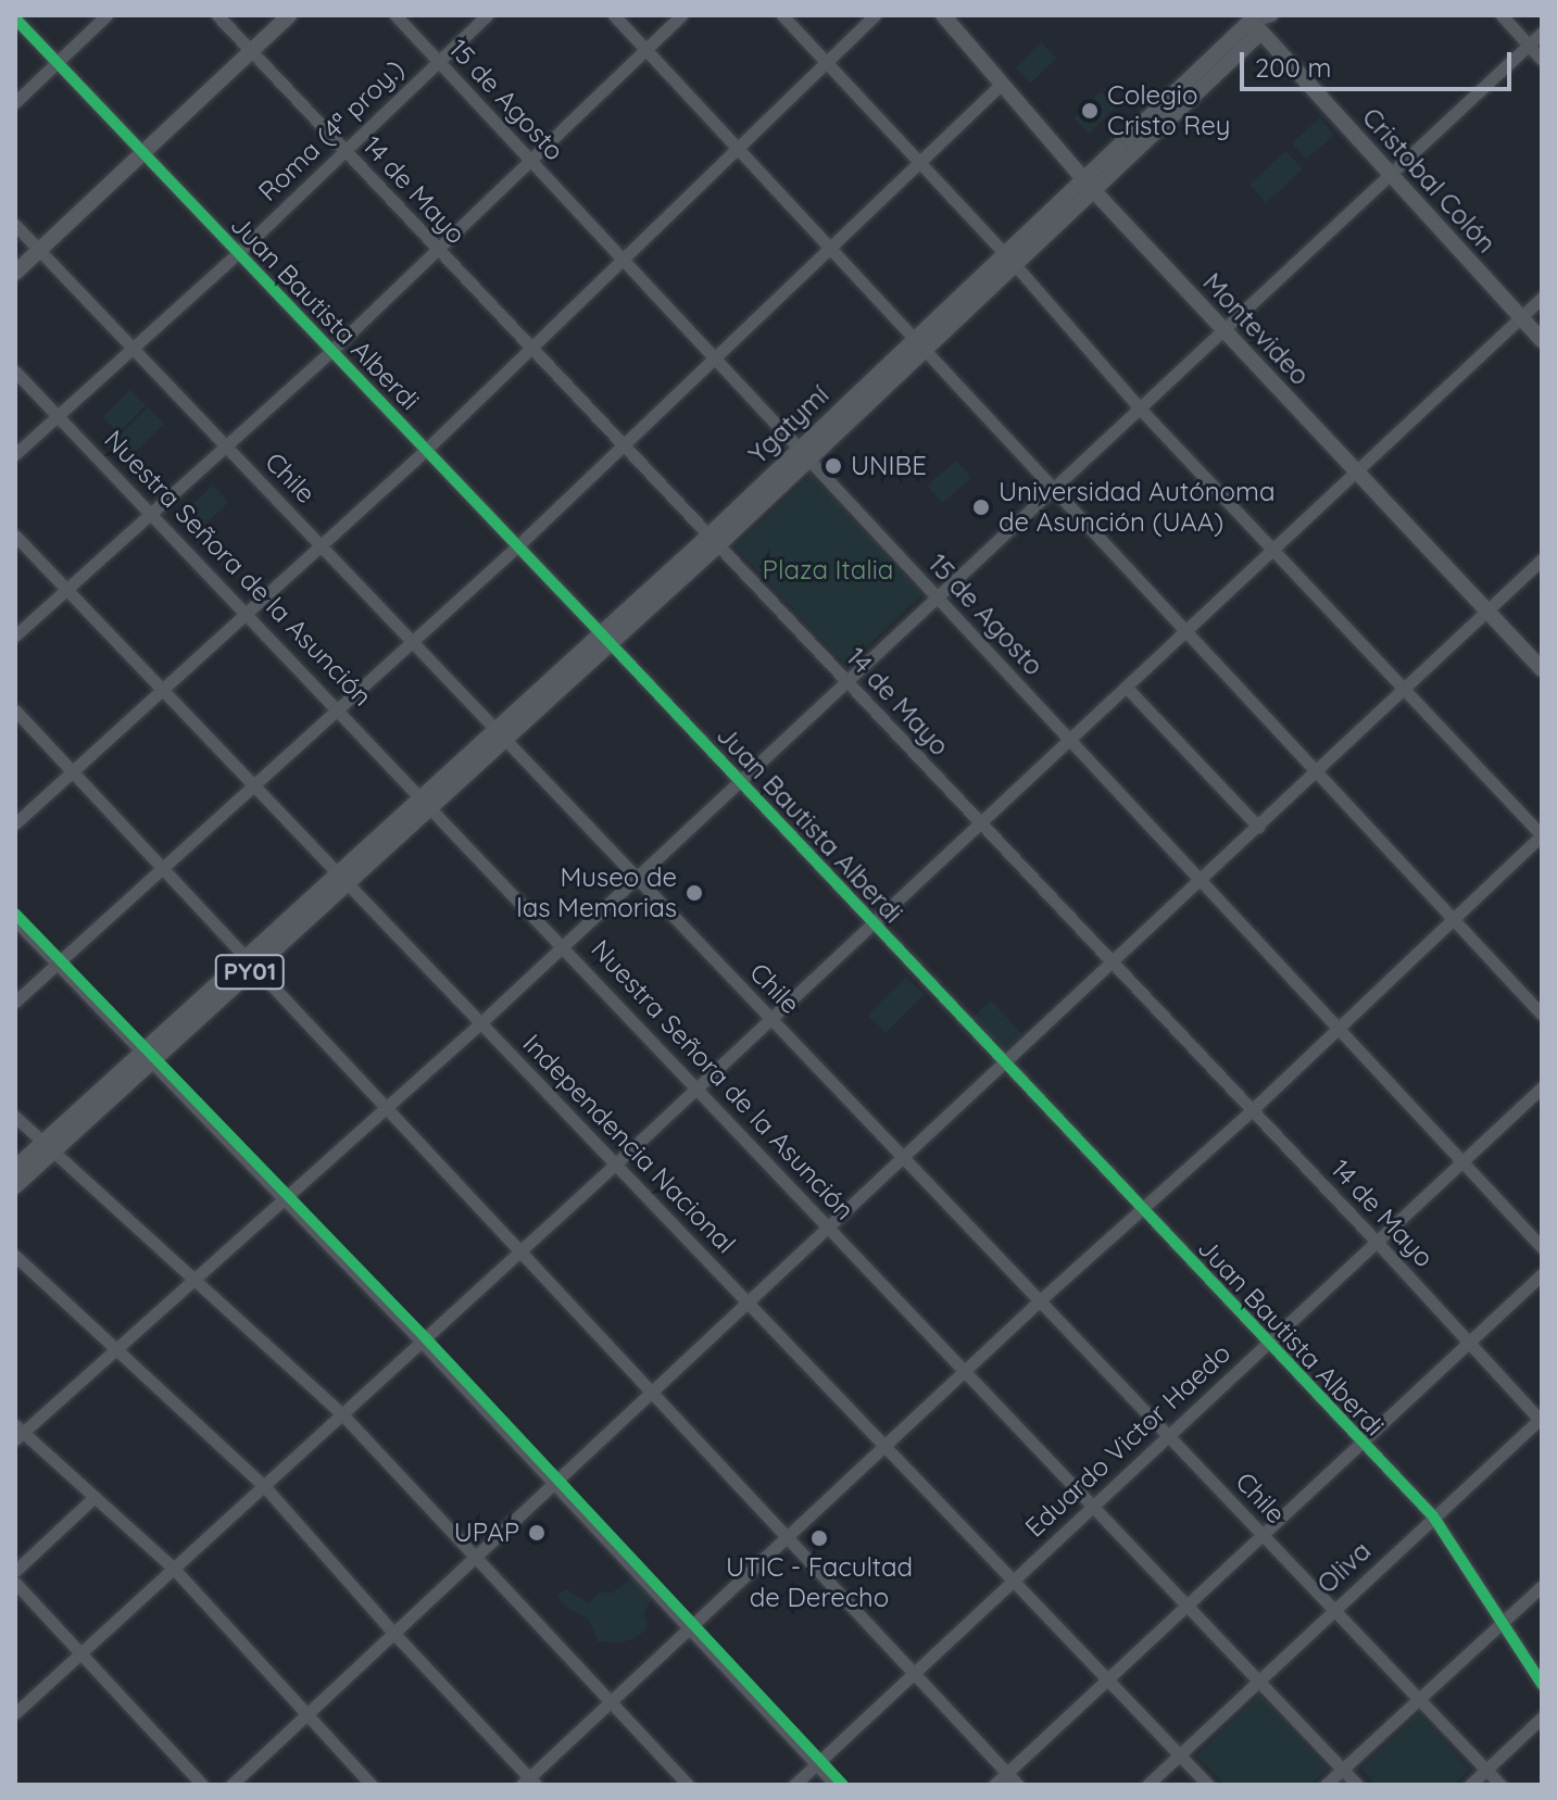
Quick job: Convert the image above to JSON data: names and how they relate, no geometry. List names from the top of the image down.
{
  "streets": {
    "main road": [
      "Cristobal Colón",
      "Montevideo",
      "Ygatymí",
      "PY01"
    ],
    "street": [
      "15 de Agosto",
      "Roma (4ª proy.)",
      "14 de Mayo",
      "Juan Bautista Alberdi",
      "Chile",
      "Nuestra Señora de la Asunción",
      "Independencia Nacional",
      "Eduardo Victor Haedo",
      "Oliva"
    ]
  },
  "crossings": [
    ["15 de Agosto", "Roma (4ª proy.)"],
    ["15 de Agosto", "Ygatymí"],
    ["15 de Agosto", "Eduardo Victor Haedo"],
    ["Roma (4ª proy.)", "14 de Mayo"],
    ["Roma (4ª proy.)", "Juan Bautista Alberdi"],
    ["Roma (4ª proy.)", "Chile"],
    ["Roma (4ª proy.)", "Nuestra Señora de la Asunción"],
    ["Cristobal Colón", "Ygatymí"],
    ["14 de Mayo", "Ygatymí"],
    ["14 de Mayo", "Eduardo Victor Haedo"],
    ["14 de Mayo", "Oliva"],
    ["Juan Bautista Alberdi", "Ygatymí"],
    ["Juan Bautista Alberdi", "Eduardo Victor Haedo"],
    ["Juan Bautista Alberdi", "Oliva"],
    ["Montevideo", "Ygatymí"],
    ["Ygatymí", "Chile"],
    ["Ygatymí", "Nuestra Señora de la Asunción"],
    ["Ygatymí", "PY01"],
    ["Ygatymí", "Independencia Nacional"],
    ["Chile", "Eduardo Victor Haedo"],
    ["Chile", "Oliva"],
    ["Nuestra Señora de la Asunción", "Eduardo Victor Haedo"],
    ["Nuestra Señora de la Asunción", "Oliva"],
    ["PY01", "Independencia Nacional"],
    ["Independencia Nacional", "Eduardo Victor Haedo"],
    ["Independencia Nacional", "Oliva"]
  ],
  "parks": ["Plaza Italia"],
  "places": [
    "Colegio Cristo Rey",
    "UNIBE",
    "Universidad Autónoma de Asunción (UAA)",
    "Museo de las Memorias",
    "UPAP",
    "UTIC - Facultad de Derecho"
  ],
  "scale_bar": "200 m"
}
